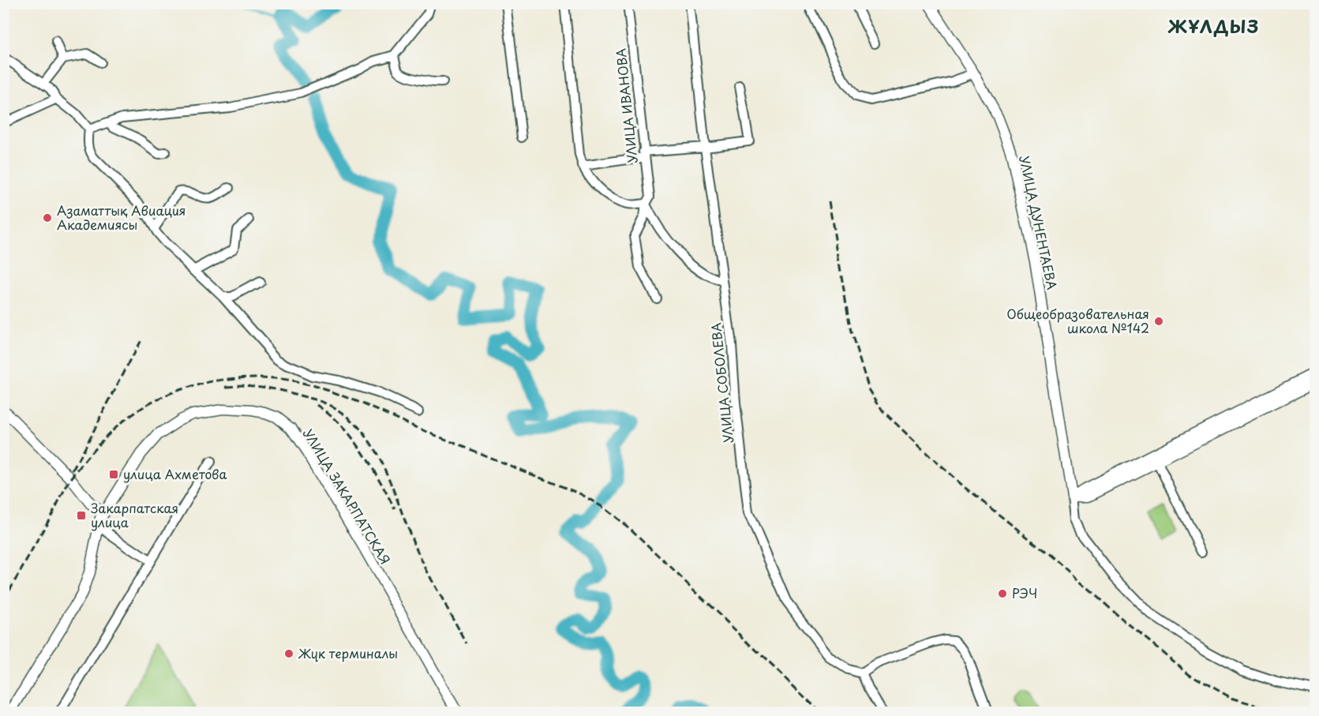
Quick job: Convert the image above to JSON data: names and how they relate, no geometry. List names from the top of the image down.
{
  "streets": {
    "street": [
      "УЛИЦА ИВАНОВА",
      "УЛИЦА ДУНЕНТАЕВА",
      "УЛИЦА СОБОЛЕВА",
      "УЛИЦА ЗАКАРПАТСКАЯ"
    ]
  },
  "districts": ["ЖҰЛДЫЗ"],
  "places": {
    "other": [
      "Азаматтық Авиация Академиясы",
      "Общеобразовательная школа №142",
      "РЭЧ",
      "Жүк терминалы"
    ],
    "transit": ["улица Ахметова", "Закарпатская улица"]
  }
}
